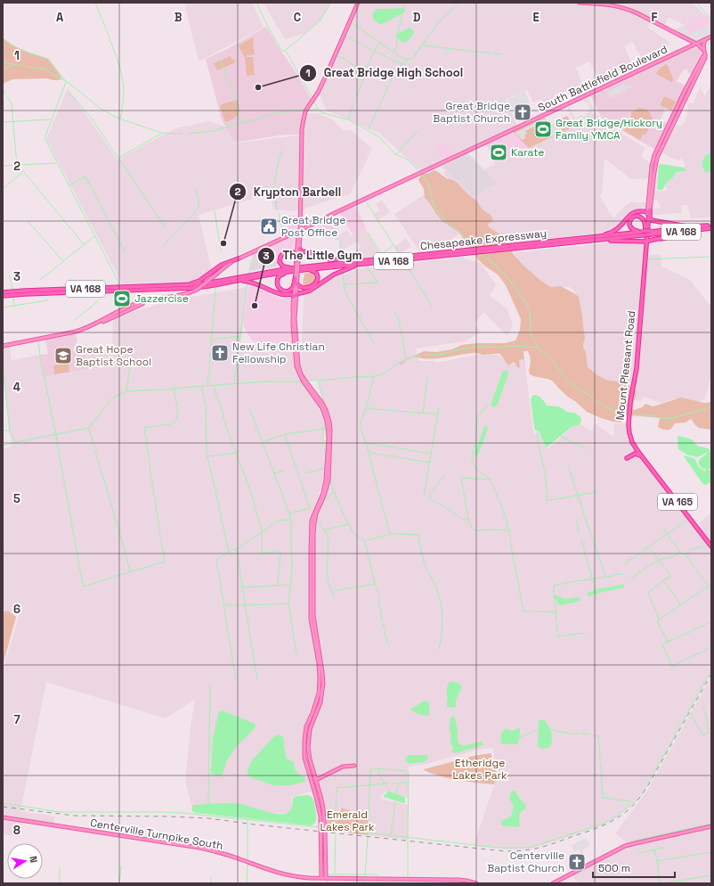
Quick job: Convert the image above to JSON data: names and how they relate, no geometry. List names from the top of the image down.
{
  "streets": {
    "highway": [
      "VA 168",
      "Chesapeake Expressway",
      "Mount Pleasant Road",
      "VA 165"
    ],
    "main road": ["South Battlefield Boulevard", "Centerville Turnpike South"]
  },
  "crossings": [
    ["Chesapeake Expressway", "Mount Pleasant Road"]
  ],
  "parks": ["Etheridge Lakes Park", "Emerald Lakes Park"],
  "places": {
    "other": ["Great Bridge High School", "Krypton Barbell", "The Little Gym"],
    "church": ["Great Bridge Baptist Church", "New Life Christian Fellowship", "Centerville Baptist Church"],
    "sports": ["Great Bridge/Hickory Family YMCA", "Karate", "Jazzercise"],
    "public building": ["Great Bridge Post Office"],
    "school or university": ["Great Hope Baptist School"]
  },
  "scale_bar": "500 m",
  "north": "right",
  "grid": {
    "columns": [
      "A",
      "B",
      "C",
      "D",
      "E",
      "F"
    ],
    "rows": [
      "1",
      "2",
      "3",
      "4",
      "5",
      "6",
      "7",
      "8"
    ]
  }
}
